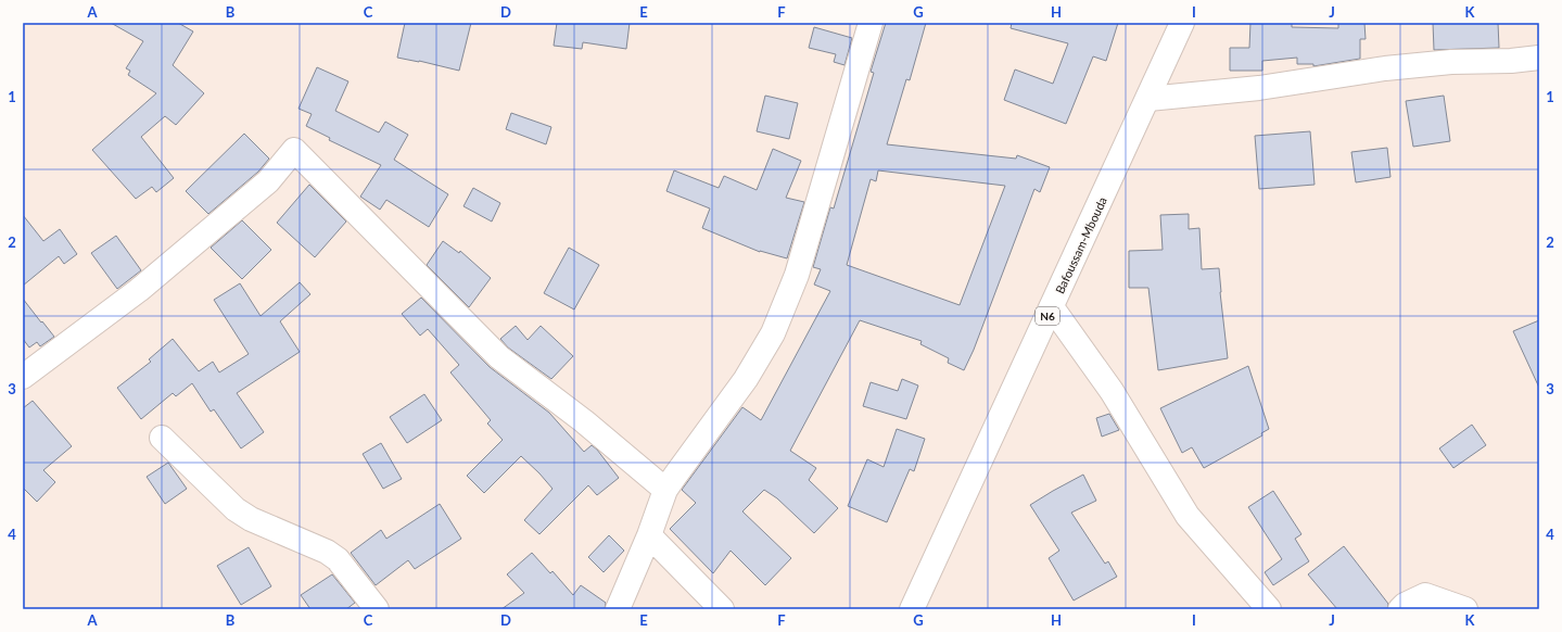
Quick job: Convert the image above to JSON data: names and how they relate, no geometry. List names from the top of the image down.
{
  "streets": {
    "main road": ["Bafoussam-Mbouda", "N6"]
  },
  "grid": {
    "columns": [
      "A",
      "B",
      "C",
      "D",
      "E",
      "F",
      "G",
      "H",
      "I",
      "J",
      "K"
    ],
    "rows": [
      "1",
      "2",
      "3",
      "4"
    ]
  }
}
